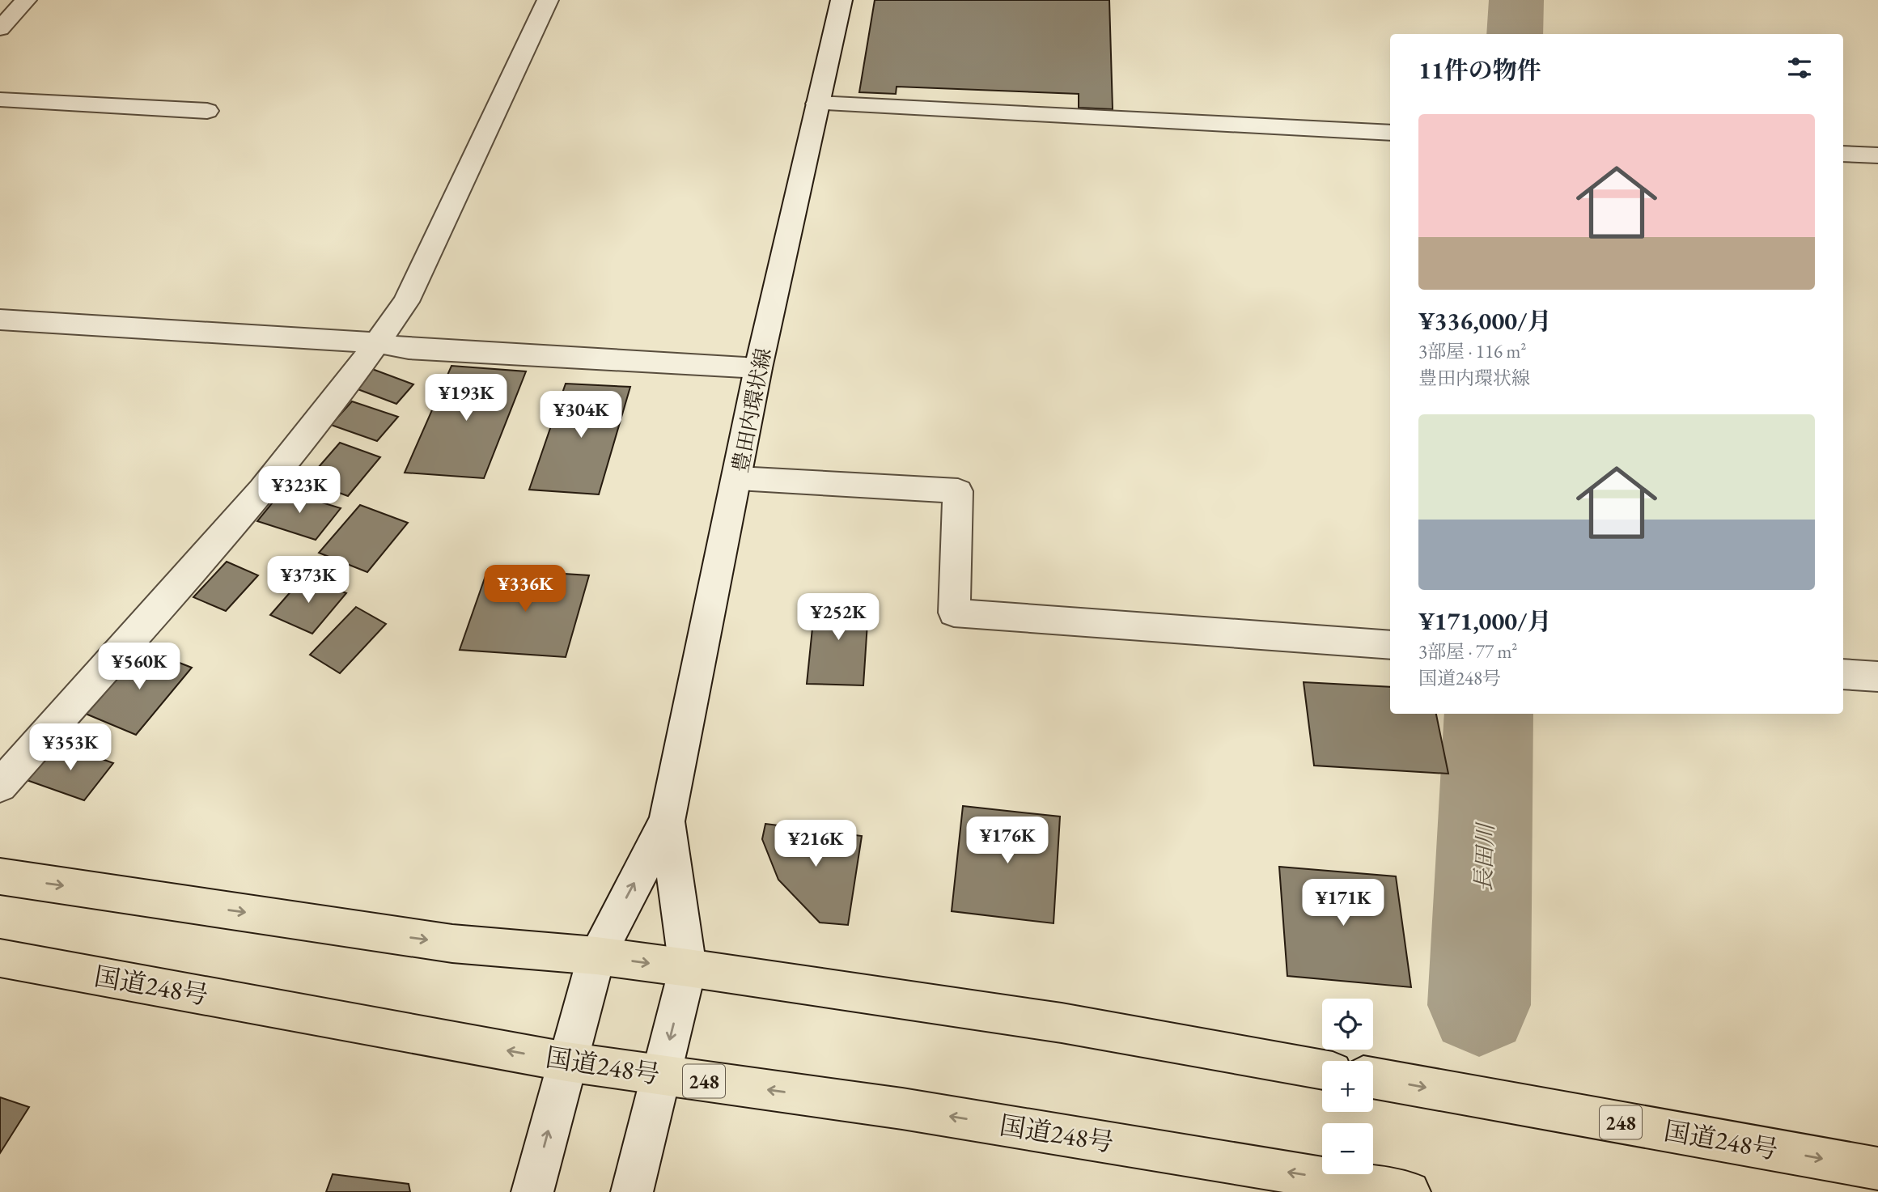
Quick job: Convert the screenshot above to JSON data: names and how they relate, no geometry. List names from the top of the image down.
{
  "streets": {
    "highway": ["国道248号", "248"],
    "street": ["豊田内環状線"]
  },
  "crossings": [
    ["豊田内環状線", "国道248号"]
  ],
  "water": ["長田川"],
  "page": {
    "heading": "11件の物件",
    "list": [
      {
        "name": "¥336,000/月",
        "note": "3部屋 · 116 m² · 豊田内環状線"
      },
      {
        "name": "¥171,000/月",
        "note": "3部屋 · 77 m² · 国道248号"
      }
    ],
    "price": [
      "¥193K",
      "¥304K",
      "¥323K",
      "¥373K",
      "¥336K",
      "¥252K",
      "¥560K",
      "¥353K",
      "¥176K",
      "¥216K",
      "¥171K"
    ],
    "map_buttons": ["+", "−"]
  }
}
